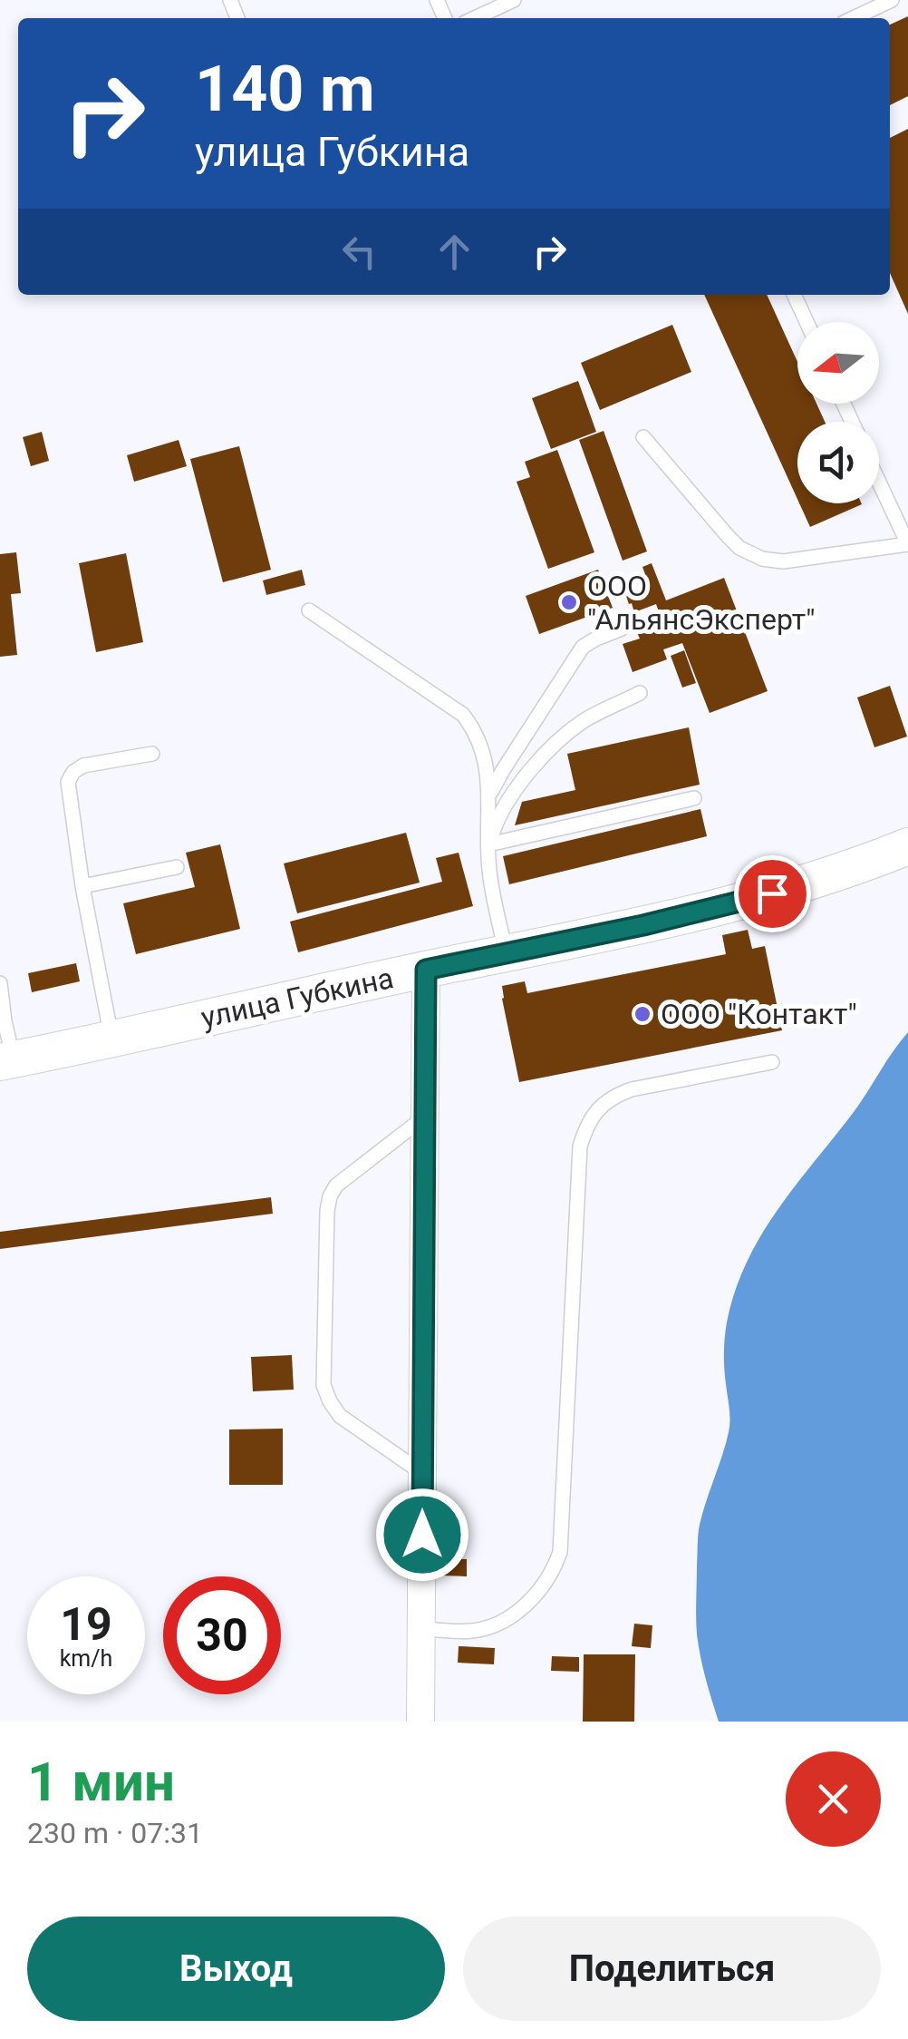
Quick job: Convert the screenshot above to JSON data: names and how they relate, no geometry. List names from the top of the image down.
{
  "streets": {
    "street": ["улица Губкина"]
  },
  "places": ["ООО \"АльянсЭксперт\"", "ООО \"Контакт\""],
  "north": "left",
  "page": {
    "turn": ["140 m", "улица Губкина"],
    "speed": "19 km/h",
    "limit": "30",
    "heading": ["1 мин", "230 m · 07:31"],
    "buttons": ["Выход", "Поделиться"]
  }
}
